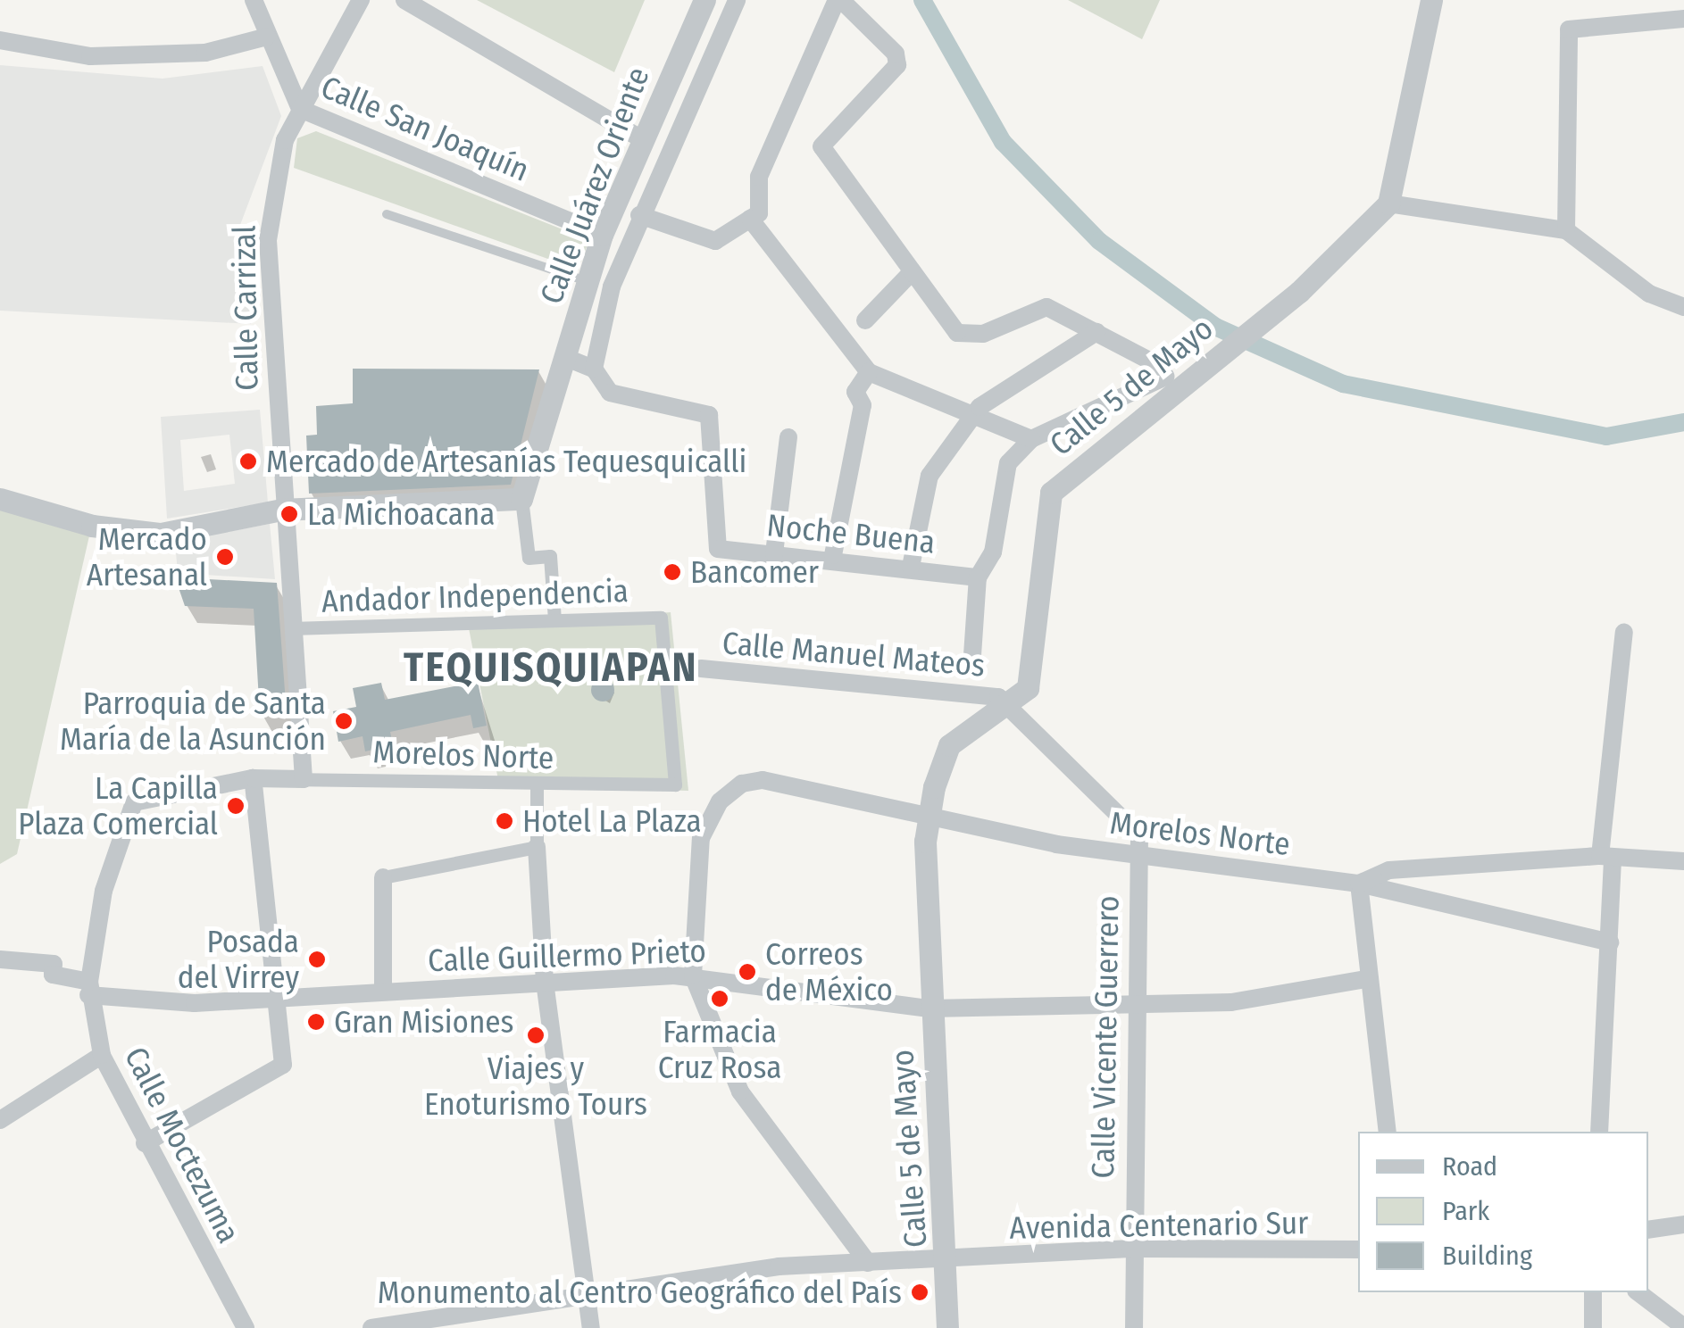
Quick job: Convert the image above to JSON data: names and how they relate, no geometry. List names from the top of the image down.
{
  "streets": {
    "street": [
      "Calle San Joaquín",
      "Calle Juárez Oriente",
      "Calle Carrizal",
      "Calle 5 de Mayo",
      "Noche Buena",
      "Andador Independencia",
      "Calle Manuel Mateos",
      "Morelos Norte",
      "Calle Guillermo Prieto",
      "Calle Vicente Guerrero",
      "Calle Moctezuma",
      "Avenida Centenario Sur"
    ]
  },
  "crossings": [
    ["Calle San Joaquín", "Calle Juárez Oriente"],
    ["Calle San Joaquín", "Calle Carrizal"],
    ["Calle Juárez Oriente", "Noche Buena"],
    ["Calle Carrizal", "Andador Independencia"],
    ["Calle Carrizal", "Morelos Norte"],
    ["Calle 5 de Mayo", "Calle Manuel Mateos"],
    ["Calle 5 de Mayo", "Morelos Norte"],
    ["Calle 5 de Mayo", "Calle Guillermo Prieto"],
    ["Calle 5 de Mayo", "Avenida Centenario Sur"],
    ["Andador Independencia", "Morelos Norte"],
    ["Calle Manuel Mateos", "Morelos Norte"],
    ["Calle Manuel Mateos", "Calle Vicente Guerrero"],
    ["Morelos Norte", "Calle Guillermo Prieto"],
    ["Morelos Norte", "Calle Vicente Guerrero"],
    ["Calle Guillermo Prieto", "Calle Vicente Guerrero"],
    ["Calle Guillermo Prieto", "Calle Moctezuma"],
    ["Calle Vicente Guerrero", "Avenida Centenario Sur"]
  ],
  "districts": ["TEQUISQUIAPAN"],
  "places": [
    "Mercado de Artesanías Tequesquicalli",
    "La Michoacana",
    "Mercado Artesanal",
    "Bancomer",
    "Parroquia de Santa María de la Asunción",
    "La Capilla Plaza Comercial",
    "Hotel La Plaza",
    "Posada del Virrey",
    "Correos de México",
    "Farmacia Cruz Rosa",
    "Gran Misiones",
    "Viajes y Enoturismo Tours",
    "Monumento al Centro Geográfico del País"
  ],
  "legend": ["Road", "Park", "Building"]
}
